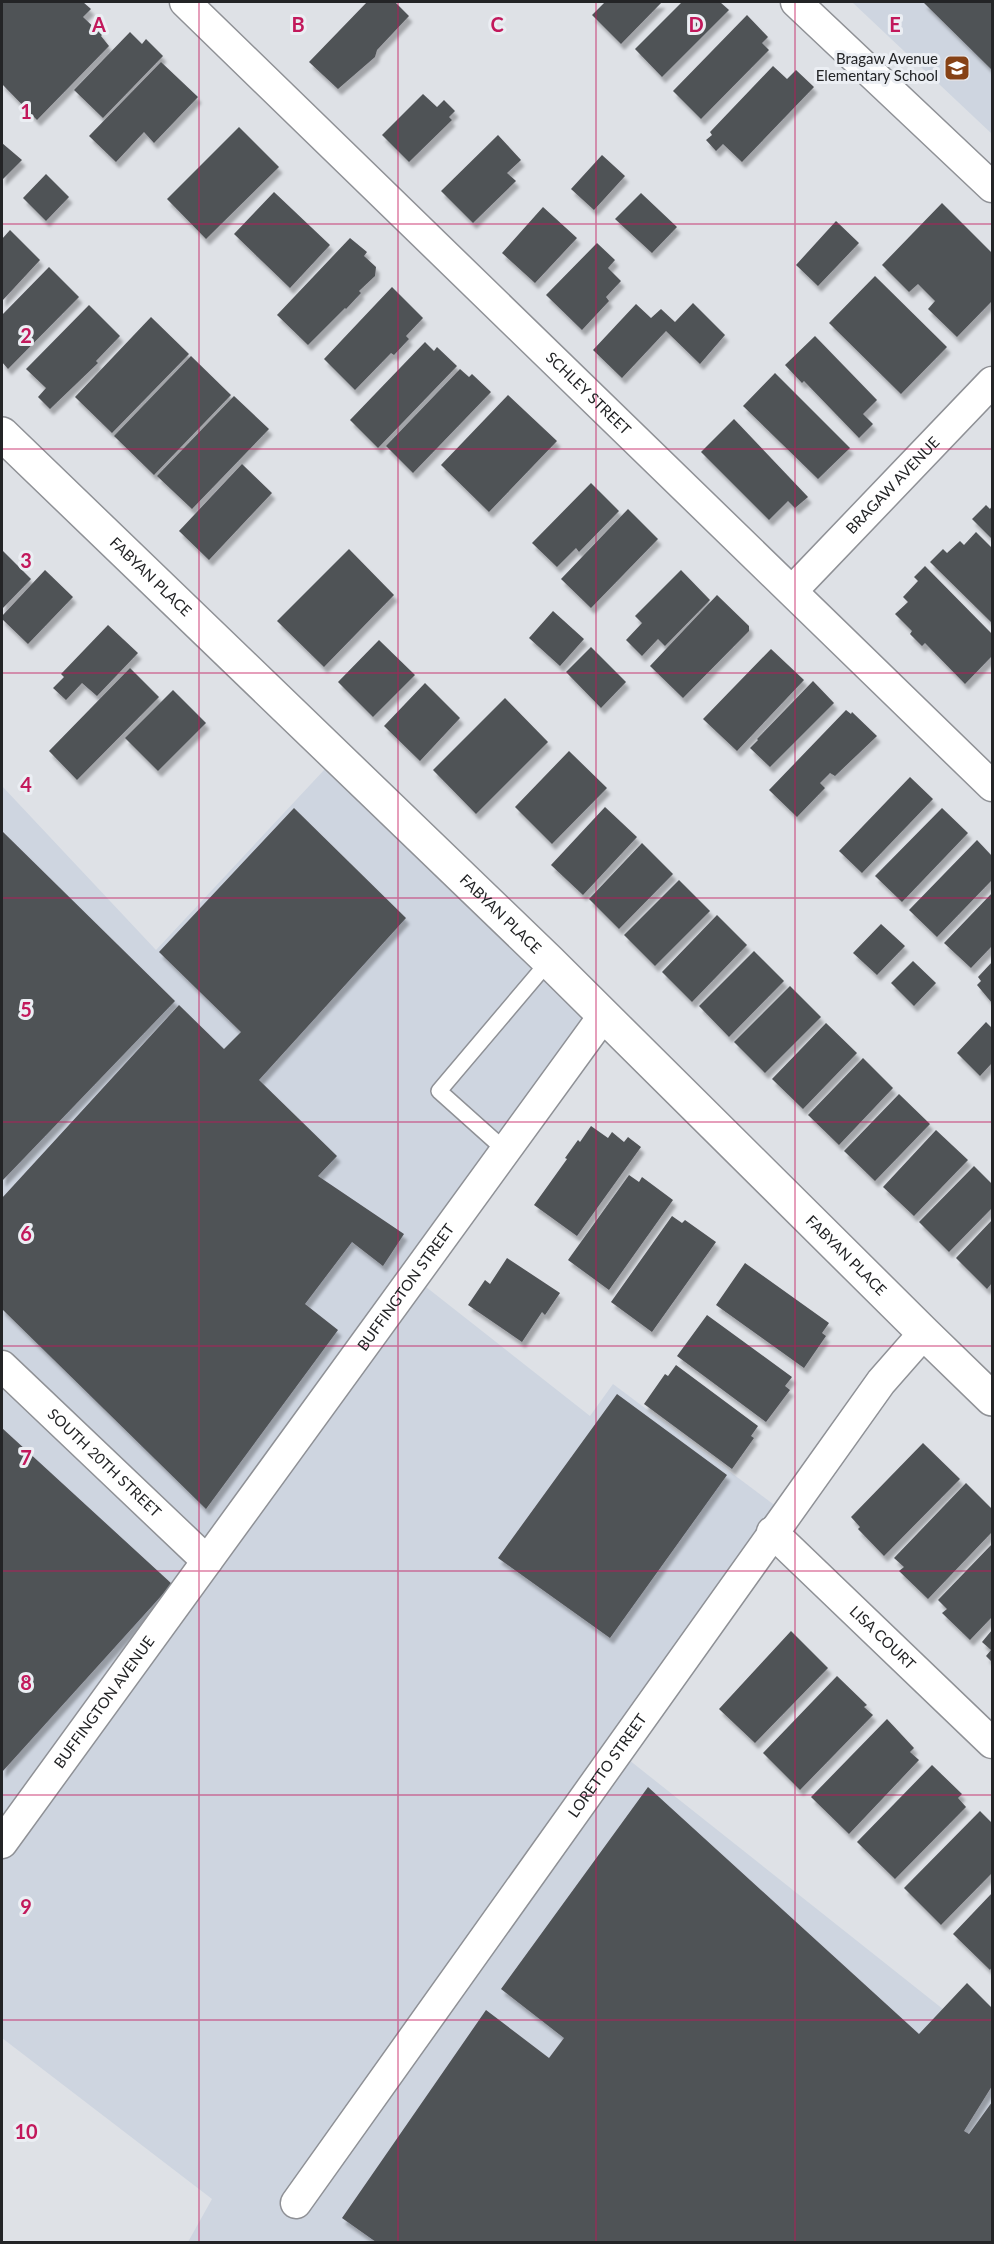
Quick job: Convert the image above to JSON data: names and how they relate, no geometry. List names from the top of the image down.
{
  "streets": {
    "street": [
      "SCHLEY STREET",
      "BRAGAW AVENUE",
      "FABYAN PLACE",
      "BUFFINGTON STREET",
      "SOUTH 20TH STREET",
      "LISA COURT",
      "BUFFINGTON AVENUE",
      "LORETTO STREET"
    ]
  },
  "crossings": [
    ["SCHLEY STREET", "BRAGAW AVENUE"],
    ["FABYAN PLACE", "BUFFINGTON STREET"],
    ["FABYAN PLACE", "LORETTO STREET"],
    ["BUFFINGTON STREET", "SOUTH 20TH STREET"],
    ["BUFFINGTON STREET", "BUFFINGTON AVENUE"],
    ["SOUTH 20TH STREET", "BUFFINGTON AVENUE"],
    ["LISA COURT", "LORETTO STREET"]
  ],
  "places": {
    "school or university": ["Bragaw Avenue Elementary School"]
  },
  "grid": {
    "columns": [
      "A",
      "B",
      "C",
      "D",
      "E"
    ],
    "rows": [
      "1",
      "2",
      "3",
      "4",
      "5",
      "6",
      "7",
      "8",
      "9",
      "10"
    ]
  }
}
